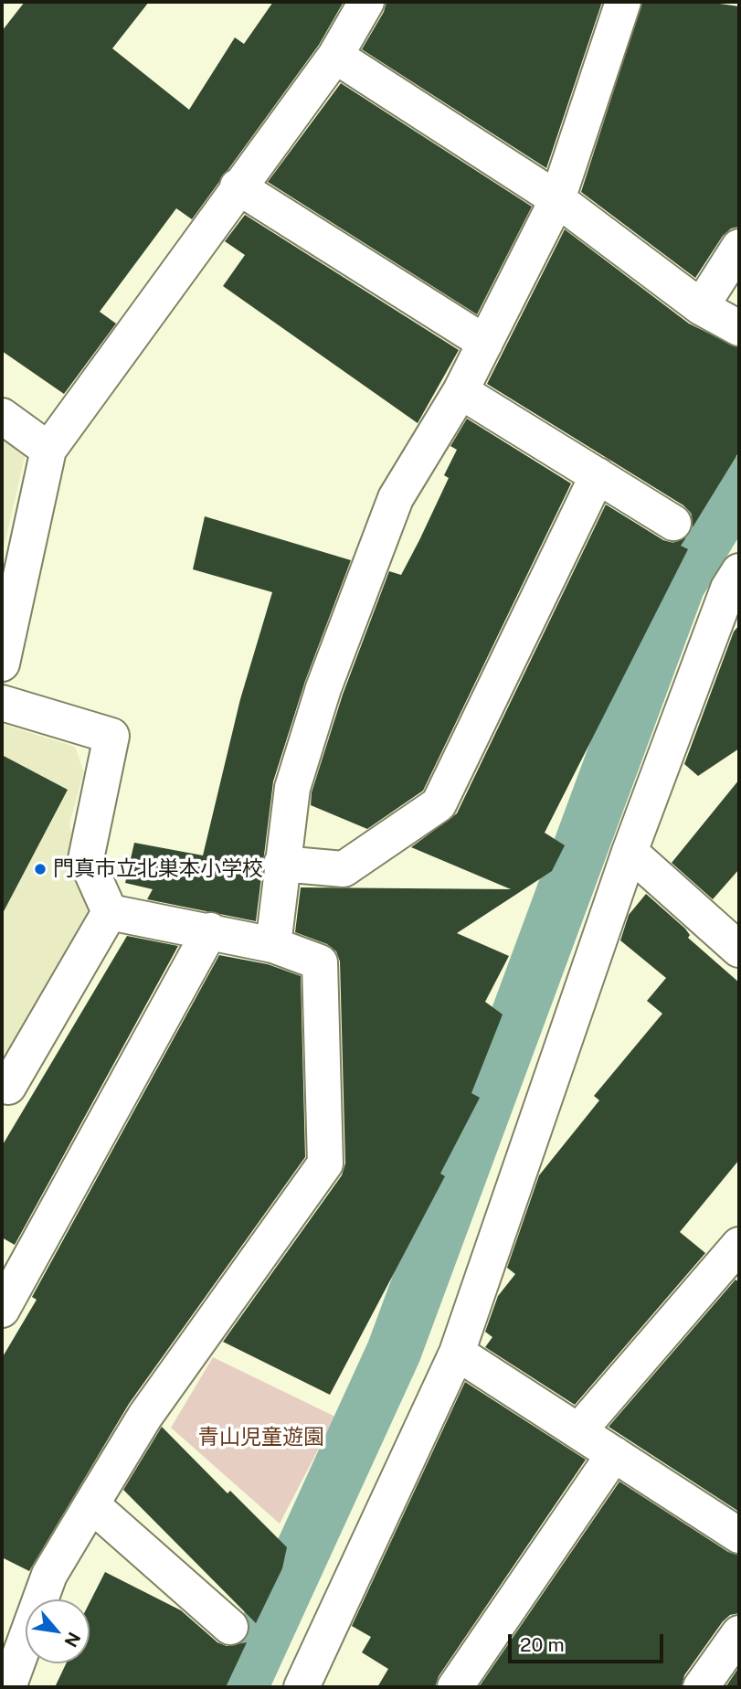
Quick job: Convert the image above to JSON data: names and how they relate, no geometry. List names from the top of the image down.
{
  "parks": ["青山児童遊園"],
  "places": ["門真市立北巣本小学校"],
  "scale_bar": "20 m",
  "north": "bottom right"
}
